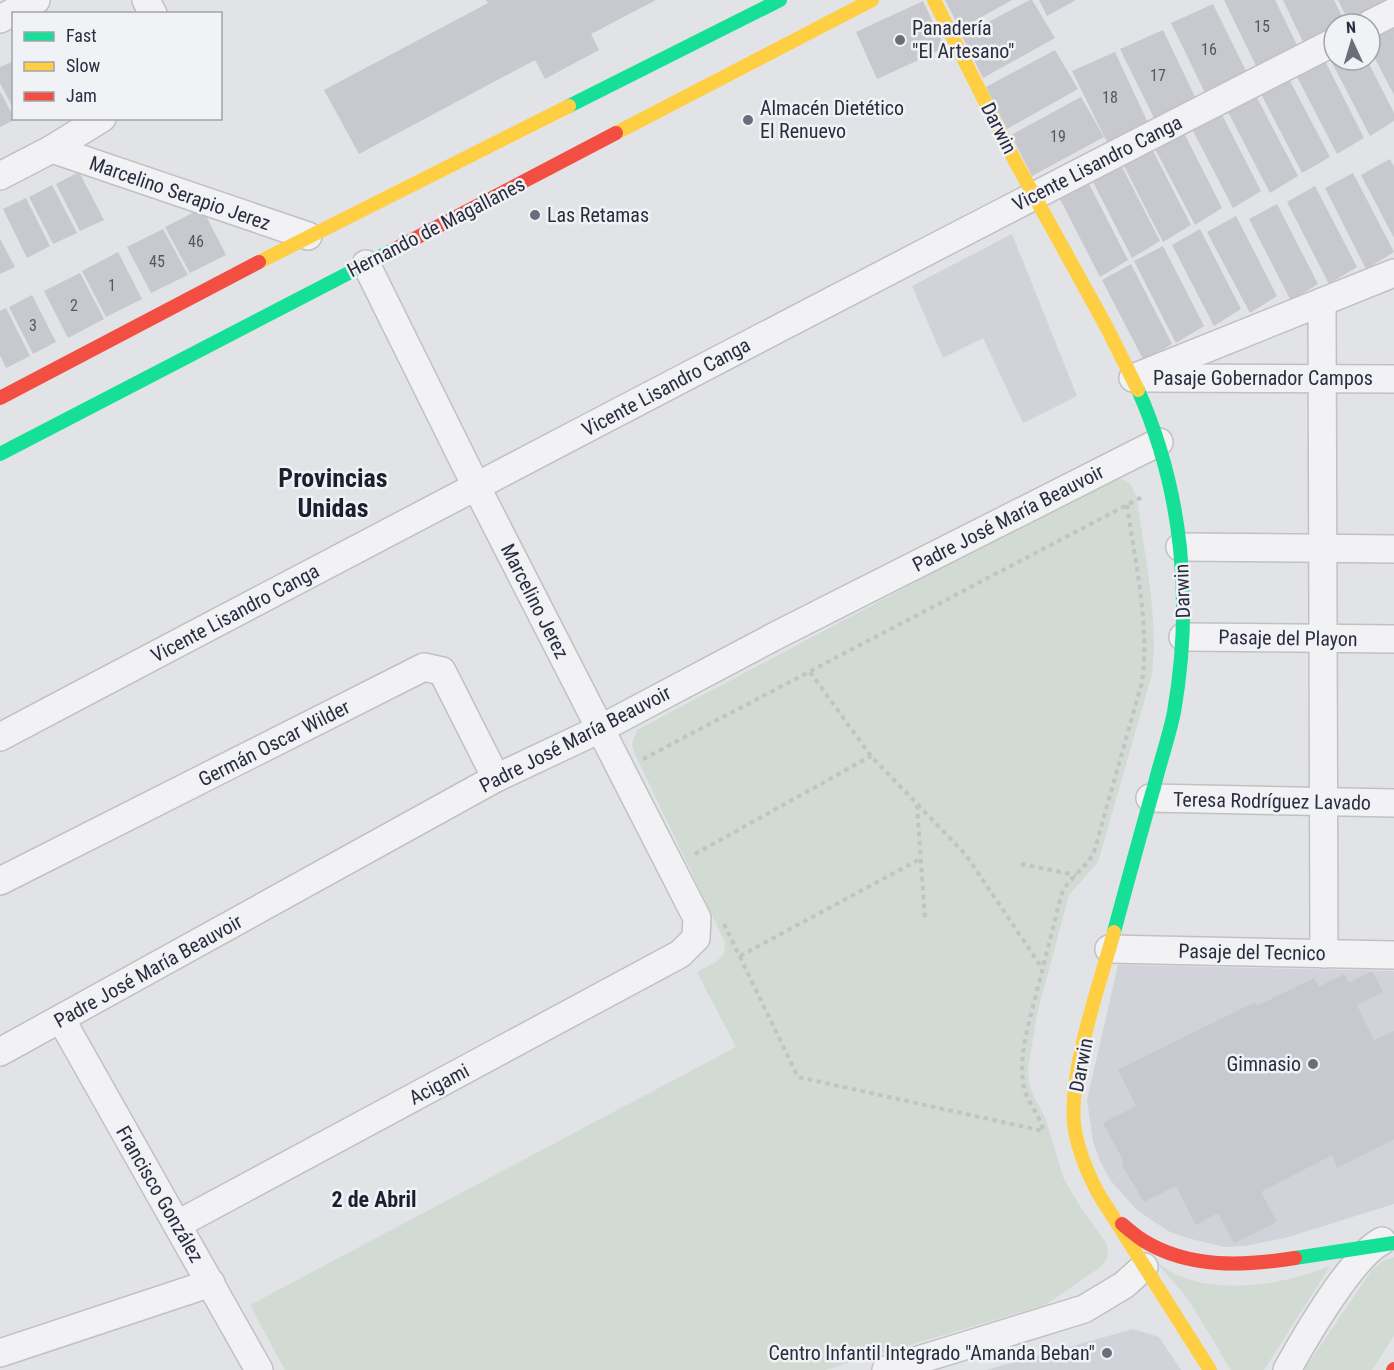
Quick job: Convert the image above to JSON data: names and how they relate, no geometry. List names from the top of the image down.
{
  "streets": {
    "main road": ["Darwin", "Hernando de Magallanes"],
    "street": [
      "Vicente Lisandro Canga",
      "Marcelino Serapio Jerez",
      "Pasaje Gobernador Campos",
      "Padre José María Beauvoir",
      "Marcelino Jerez",
      "Pasaje del Playon",
      "Germán Oscar Wilder",
      "Teresa Rodríguez Lavado",
      "Pasaje del Tecnico",
      "Acigami",
      "Francisco González"
    ]
  },
  "crossings": [
    ["Darwin", "Vicente Lisandro Canga"],
    ["Darwin", "Pasaje Gobernador Campos"],
    ["Darwin", "Padre José María Beauvoir"],
    ["Darwin", "Pasaje del Playon"],
    ["Darwin", "Teresa Rodríguez Lavado"],
    ["Darwin", "Pasaje del Tecnico"],
    ["Vicente Lisandro Canga", "Marcelino Jerez"],
    ["Hernando de Magallanes", "Marcelino Jerez"],
    ["Padre José María Beauvoir", "Marcelino Jerez"],
    ["Padre José María Beauvoir", "Germán Oscar Wilder"],
    ["Padre José María Beauvoir", "Francisco González"],
    ["Marcelino Jerez", "Acigami"],
    ["Acigami", "Francisco González"]
  ],
  "districts": ["Provincias Unidas", "2 de Abril"],
  "places": [
    "Panadería \"El Artesano\"",
    "Almacén Dietético El Renuevo",
    "Las Retamas",
    "Gimnasio",
    "Centro Infantil Integrado \"Amanda Beban\""
  ],
  "house_numbers": [
    "15",
    "16",
    "17",
    "18",
    "19",
    "46",
    "45",
    "1",
    "2",
    "3"
  ],
  "legend": ["Fast", "Slow", "Jam"],
  "north": "top"
}
